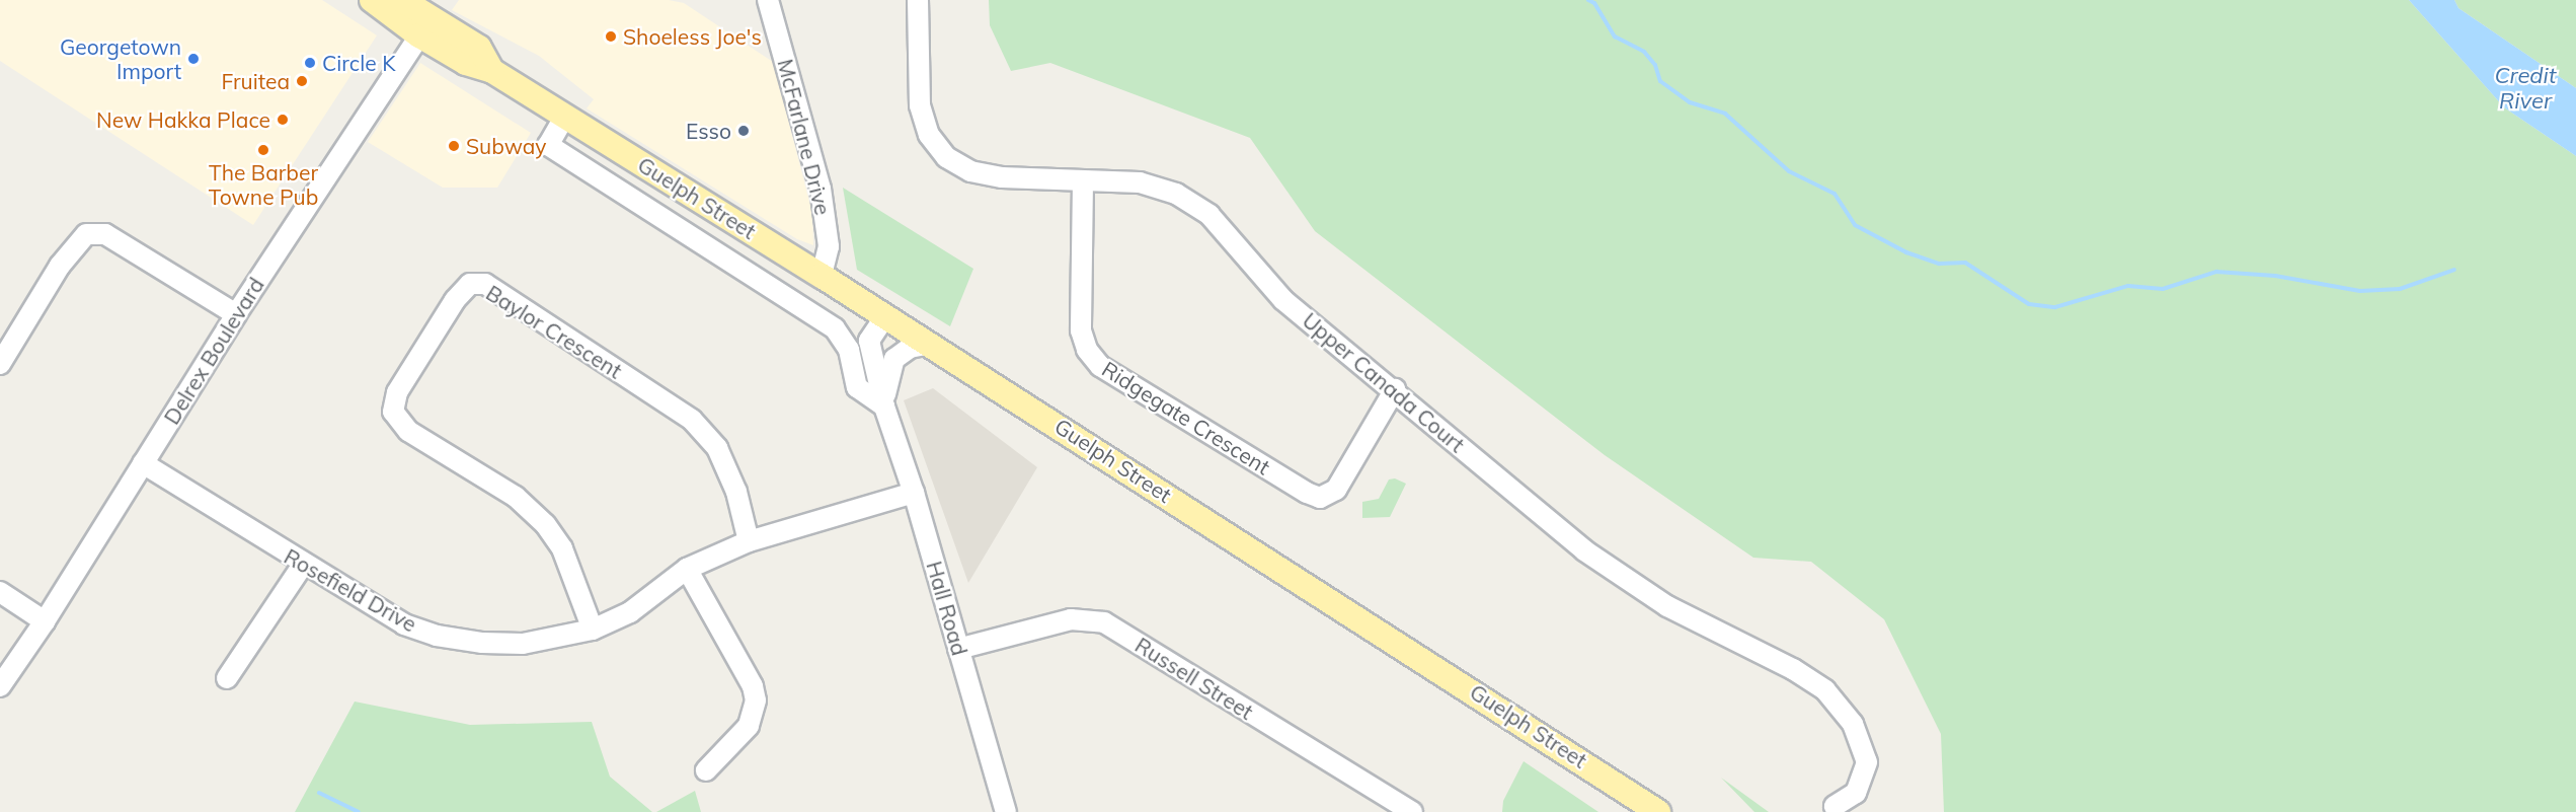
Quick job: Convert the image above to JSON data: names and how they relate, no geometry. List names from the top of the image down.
{
  "streets": {
    "main road": ["Guelph Street"],
    "street": [
      "McFarlane Drive",
      "Baylor Crescent",
      "Delrex Boulevard",
      "Upper Canada Court",
      "Ridgegate Crescent",
      "Rosefield Drive",
      "Hall Road",
      "Russell Street"
    ]
  },
  "crossings": [
    ["McFarlane Drive", "Guelph Street"],
    ["Guelph Street", "Delrex Boulevard"],
    ["Guelph Street", "Hall Road"],
    ["Baylor Crescent", "Rosefield Drive"],
    ["Delrex Boulevard", "Rosefield Drive"],
    ["Upper Canada Court", "Ridgegate Crescent"],
    ["Rosefield Drive", "Hall Road"],
    ["Hall Road", "Russell Street"]
  ],
  "water": ["Credit River"],
  "places": [
    "Shoeless Joe's",
    "Georgetown Import",
    "Circle K",
    "Fruitea",
    "New Hakka Place",
    "Esso",
    "Subway",
    "The Barber Towne Pub"
  ]
}
